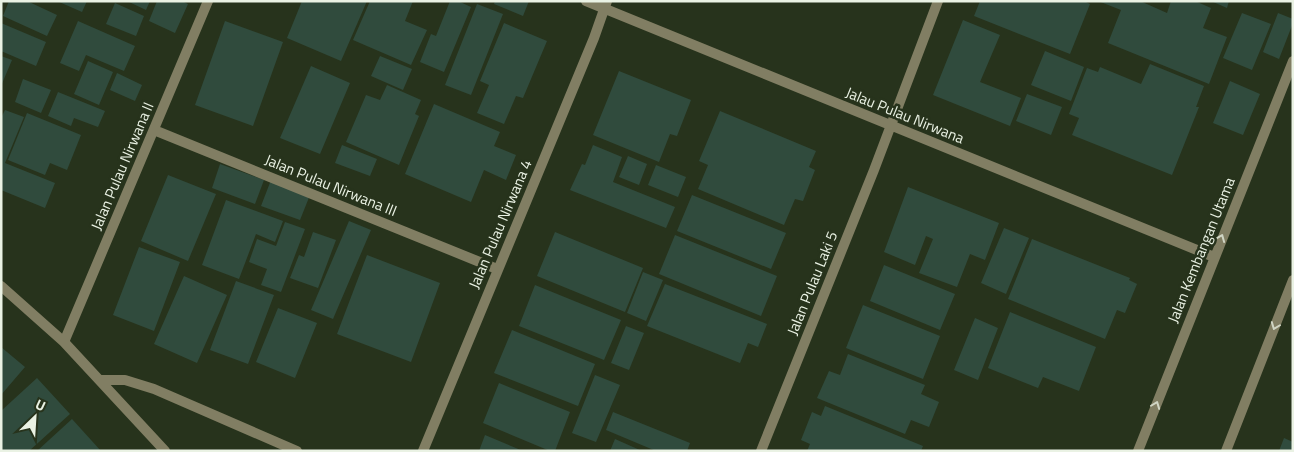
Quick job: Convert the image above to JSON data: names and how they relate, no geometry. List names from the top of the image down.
{
  "streets": {
    "street": [
      "Jalau Pulau Nirwana",
      "Jalan Pulau Nirwana II",
      "Jalan Pulau Nirwana III",
      "Jalan Pulau Nirwana 4",
      "Jalan Kembangan Utama",
      "Jalan Pulau Laki 5"
    ]
  },
  "crossings": [
    ["Jalau Pulau Nirwana", "Jalan Pulau Nirwana 4"],
    ["Jalau Pulau Nirwana", "Jalan Kembangan Utama"],
    ["Jalau Pulau Nirwana", "Jalan Pulau Laki 5"],
    ["Jalan Pulau Nirwana II", "Jalan Pulau Nirwana III"],
    ["Jalan Pulau Nirwana III", "Jalan Pulau Nirwana 4"]
  ],
  "north": "top right"
}
